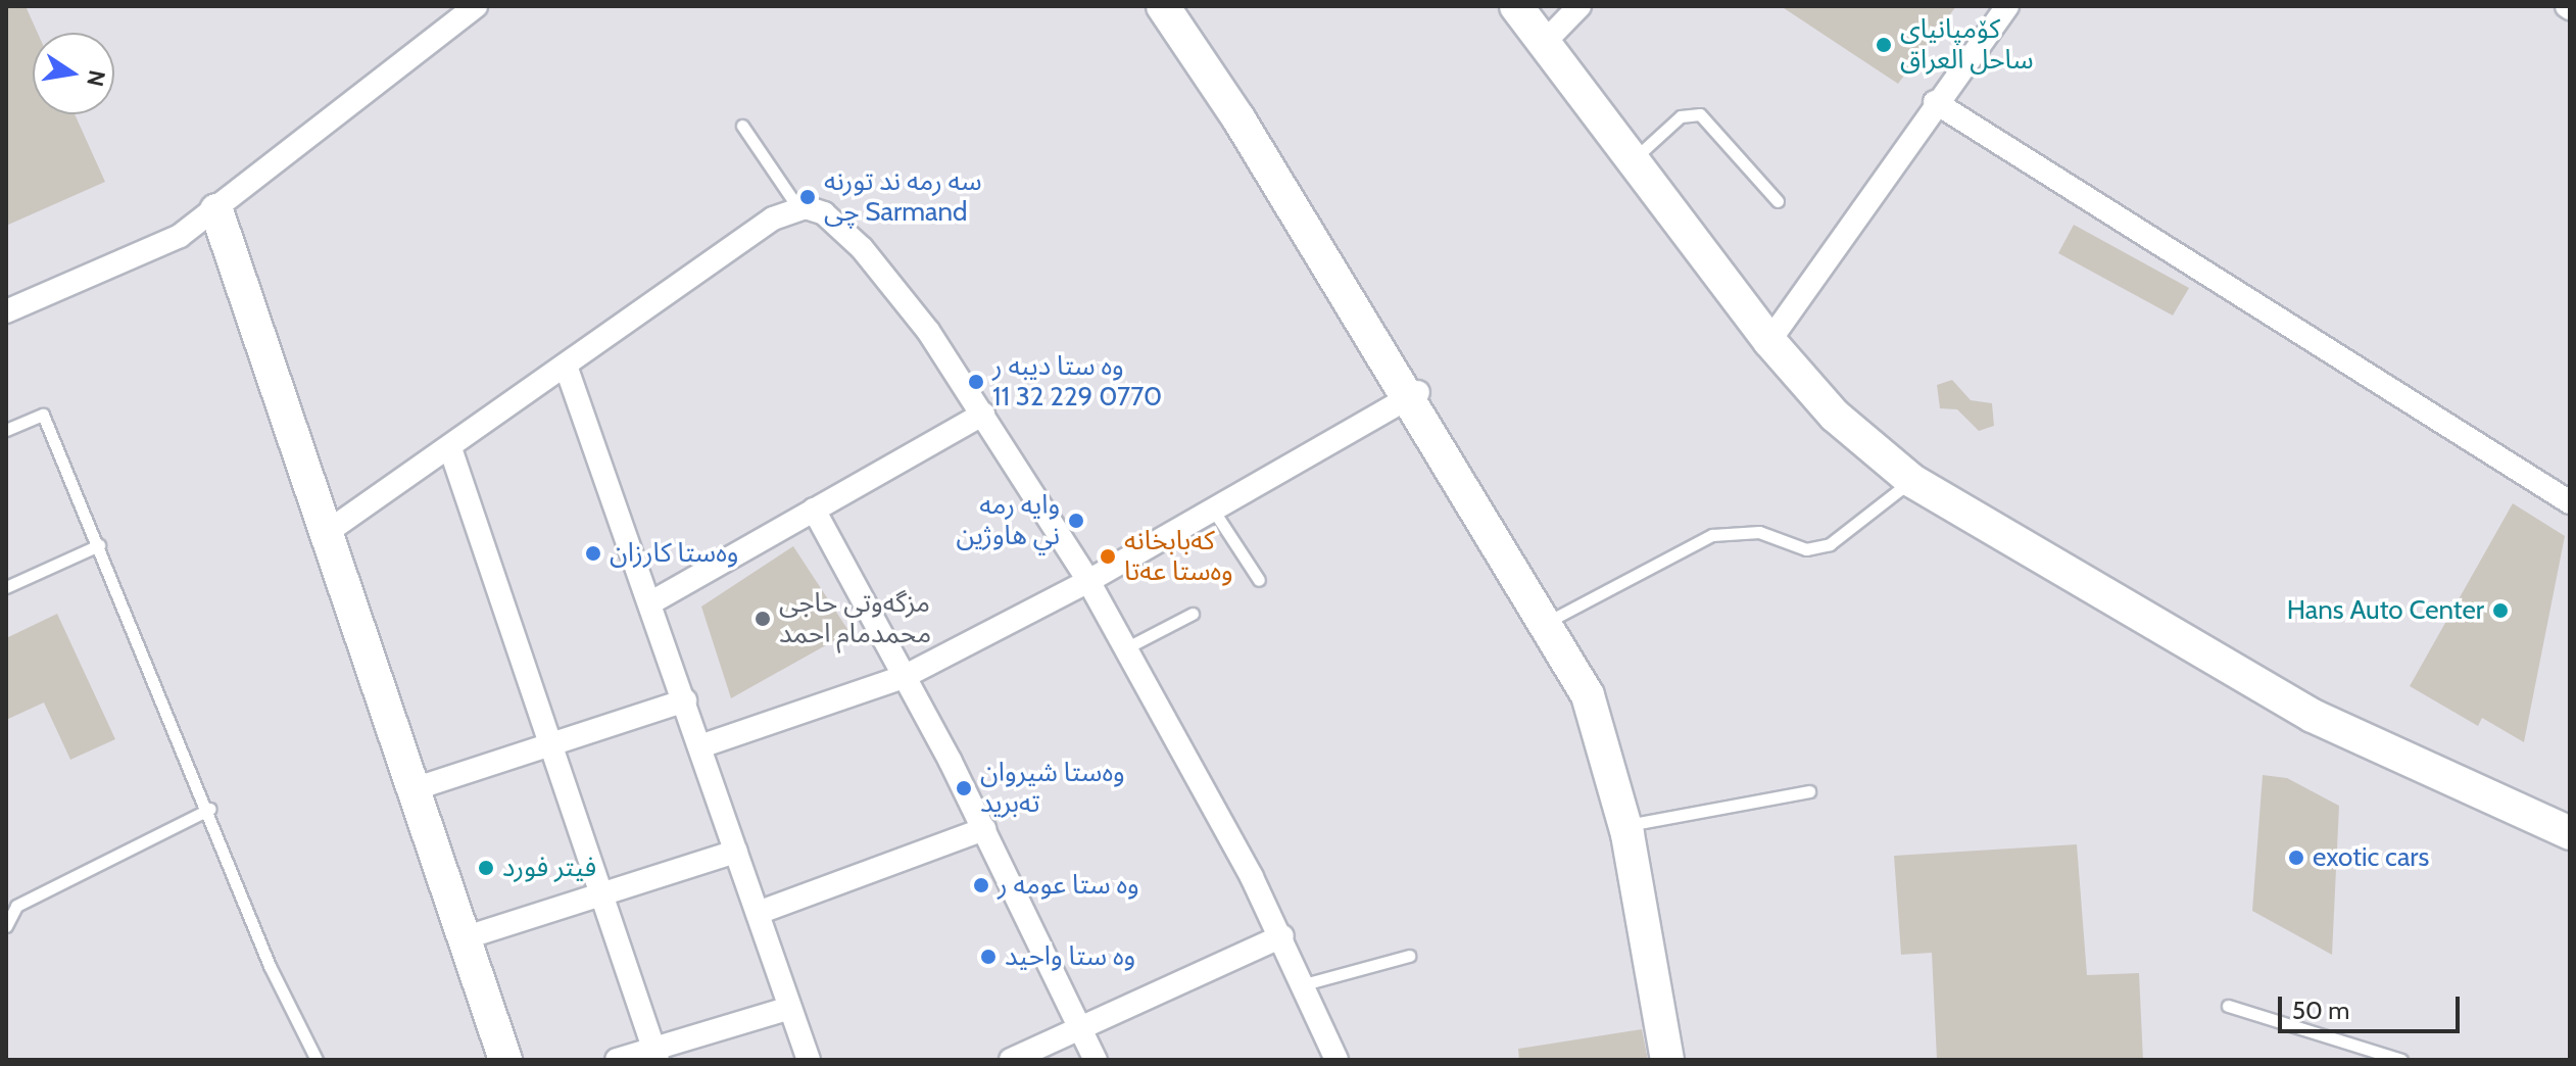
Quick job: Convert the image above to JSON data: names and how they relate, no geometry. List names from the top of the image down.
{
  "places": [
    "کۆمپانیای ساحل العراق",
    "سه رمه ند تورنه چی Sarmand",
    "وه ستا دیبه ر 11 32 229 0770",
    "وايه رمه ني هاوژين",
    "وەستا کارزان",
    "کەبابخانە وەستا عەتا",
    "Hans Auto Center",
    "مزگەوتی حاجی محمدمام احمد",
    "وەستا شیروان تەبرید",
    "exotic cars",
    "فيتر فورد",
    "وه ستا عومه ر",
    "وه ستا واحید"
  ],
  "scale_bar": "50 m",
  "north": "right"
}
